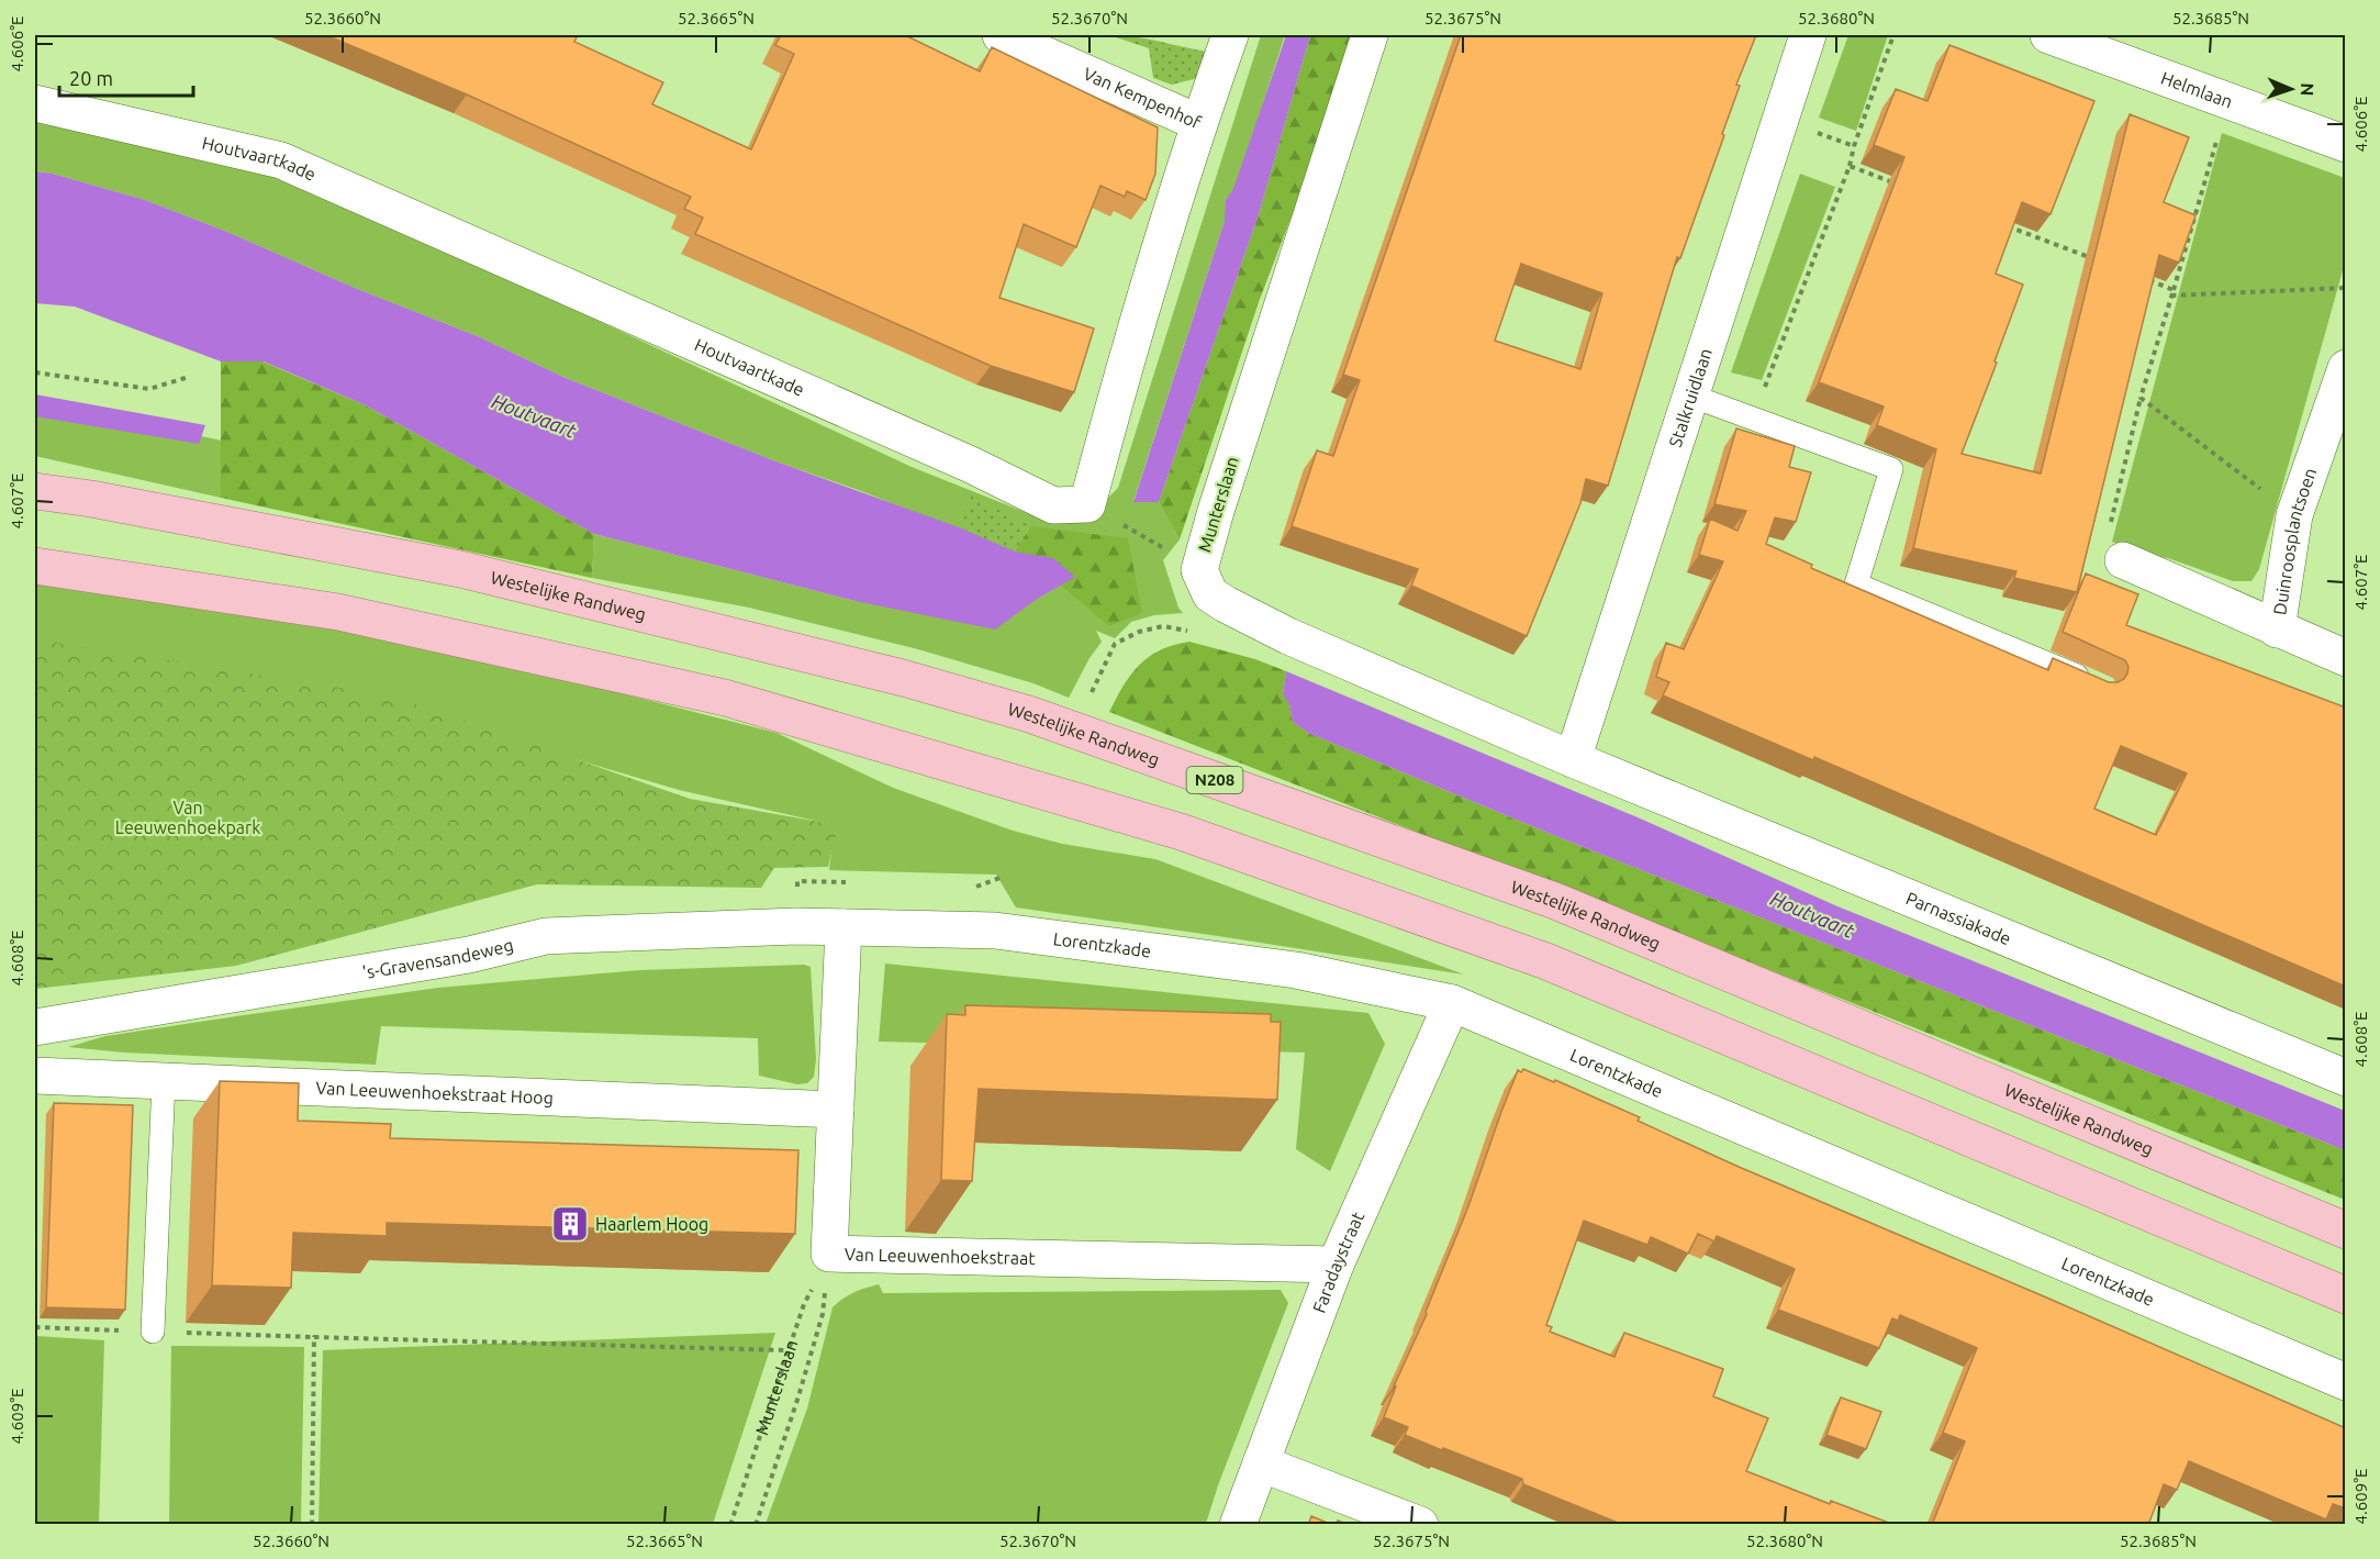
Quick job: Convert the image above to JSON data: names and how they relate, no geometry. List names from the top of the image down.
{
  "streets": {
    "main road": ["Westelijke Randweg", "N208"],
    "street": [
      "Helmlaan",
      "Van Kempenhof",
      "Houtvaartkade",
      "Stalkruidlaan",
      "Munterslaan",
      "Duinroosplantsoen",
      "Parnassiakade",
      "Lorentzkade",
      "'s-Gravensandeweg",
      "Van Leeuwenhoekstraat Hoog",
      "Van Leeuwenhoekstraat",
      "Faradaystraat"
    ]
  },
  "crossings": [
    ["Stalkruidlaan", "Munterslaan"],
    ["Stalkruidlaan", "Parnassiakade"],
    ["Munterslaan", "Parnassiakade"],
    ["Munterslaan", "Van Leeuwenhoekstraat"],
    ["Lorentzkade", "'s-Gravensandeweg"],
    ["Lorentzkade", "Van Leeuwenhoekstraat"],
    ["Lorentzkade", "Faradaystraat"],
    ["'s-Gravensandeweg", "Van Leeuwenhoekstraat"],
    ["Van Leeuwenhoekstraat Hoog", "Van Leeuwenhoekstraat"],
    ["Van Leeuwenhoekstraat", "Faradaystraat"]
  ],
  "water": ["Houtvaart"],
  "parks": ["Van Leeuwenhoekpark"],
  "places": {
    "building": ["Haarlem Hoog"]
  },
  "scale_bar": "20 m",
  "north": "right",
  "coordinates": [
    "52.3660°N",
    "52.3665°N",
    "52.3670°N",
    "52.3675°N",
    "52.3680°N",
    "52.3685°N",
    "4.606°E",
    "4.607°E",
    "4.608°E",
    "4.609°E"
  ]
}
